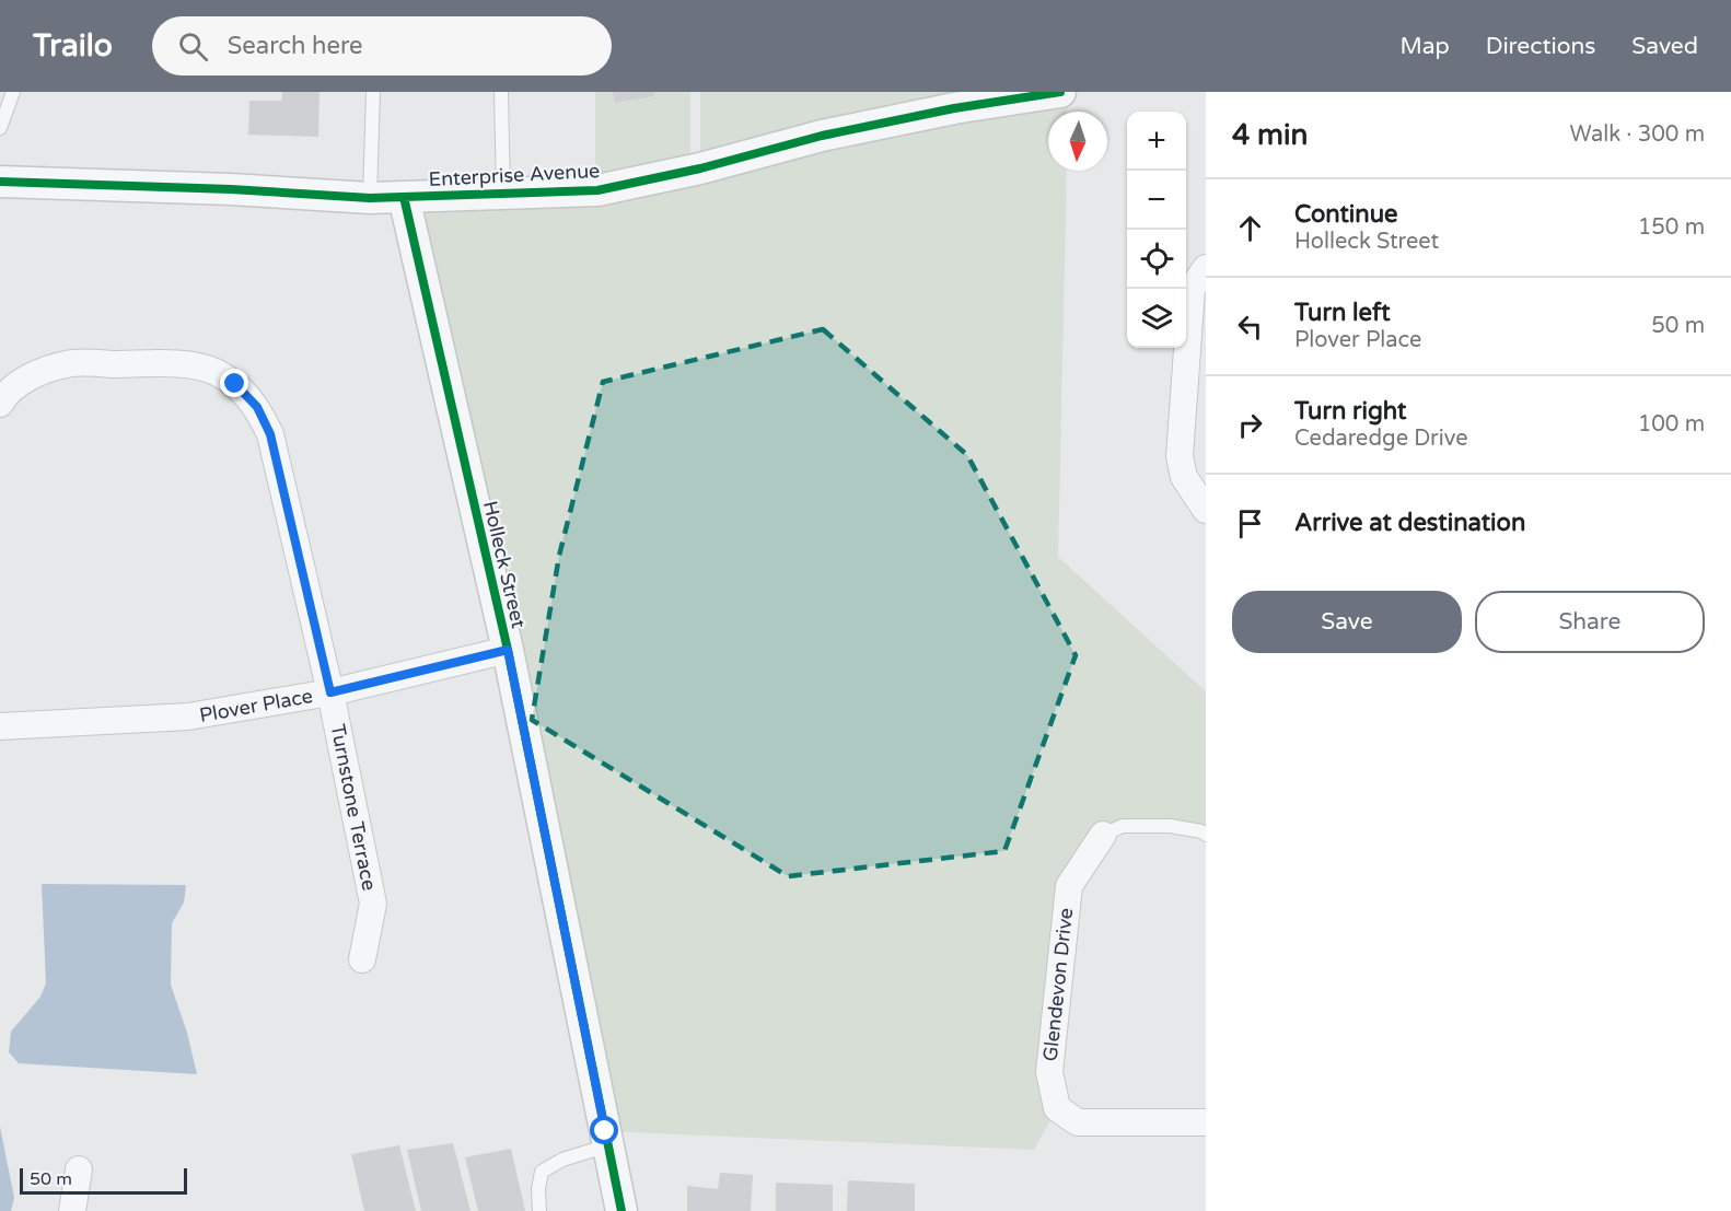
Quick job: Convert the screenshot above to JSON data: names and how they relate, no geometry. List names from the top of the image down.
{
  "streets": {
    "street": [
      "Enterprise Avenue",
      "Holleck Street",
      "Plover Place",
      "Turnstone Terrace",
      "Glendevon Drive"
    ]
  },
  "crossings": [
    ["Enterprise Avenue", "Holleck Street"],
    ["Holleck Street", "Plover Place"],
    ["Plover Place", "Turnstone Terrace"]
  ],
  "scale_bar": "50 m",
  "north": "bottom",
  "page": {
    "header": "Trailo",
    "search": "Search here",
    "nav": ["Map", "Directions", "Saved"],
    "heading": ["4 min", "Walk · 300 m"],
    "map_buttons": ["+", "−"],
    "list": [
      ["Continue", "Holleck Street", "150 m"],
      ["Turn left", "Plover Place", "50 m"],
      ["Turn right", "Cedaredge Drive", "100 m"],
      "Arrive at destination"
    ],
    "buttons": ["Save", "Share"],
    "scale": "50 m"
  }
}
